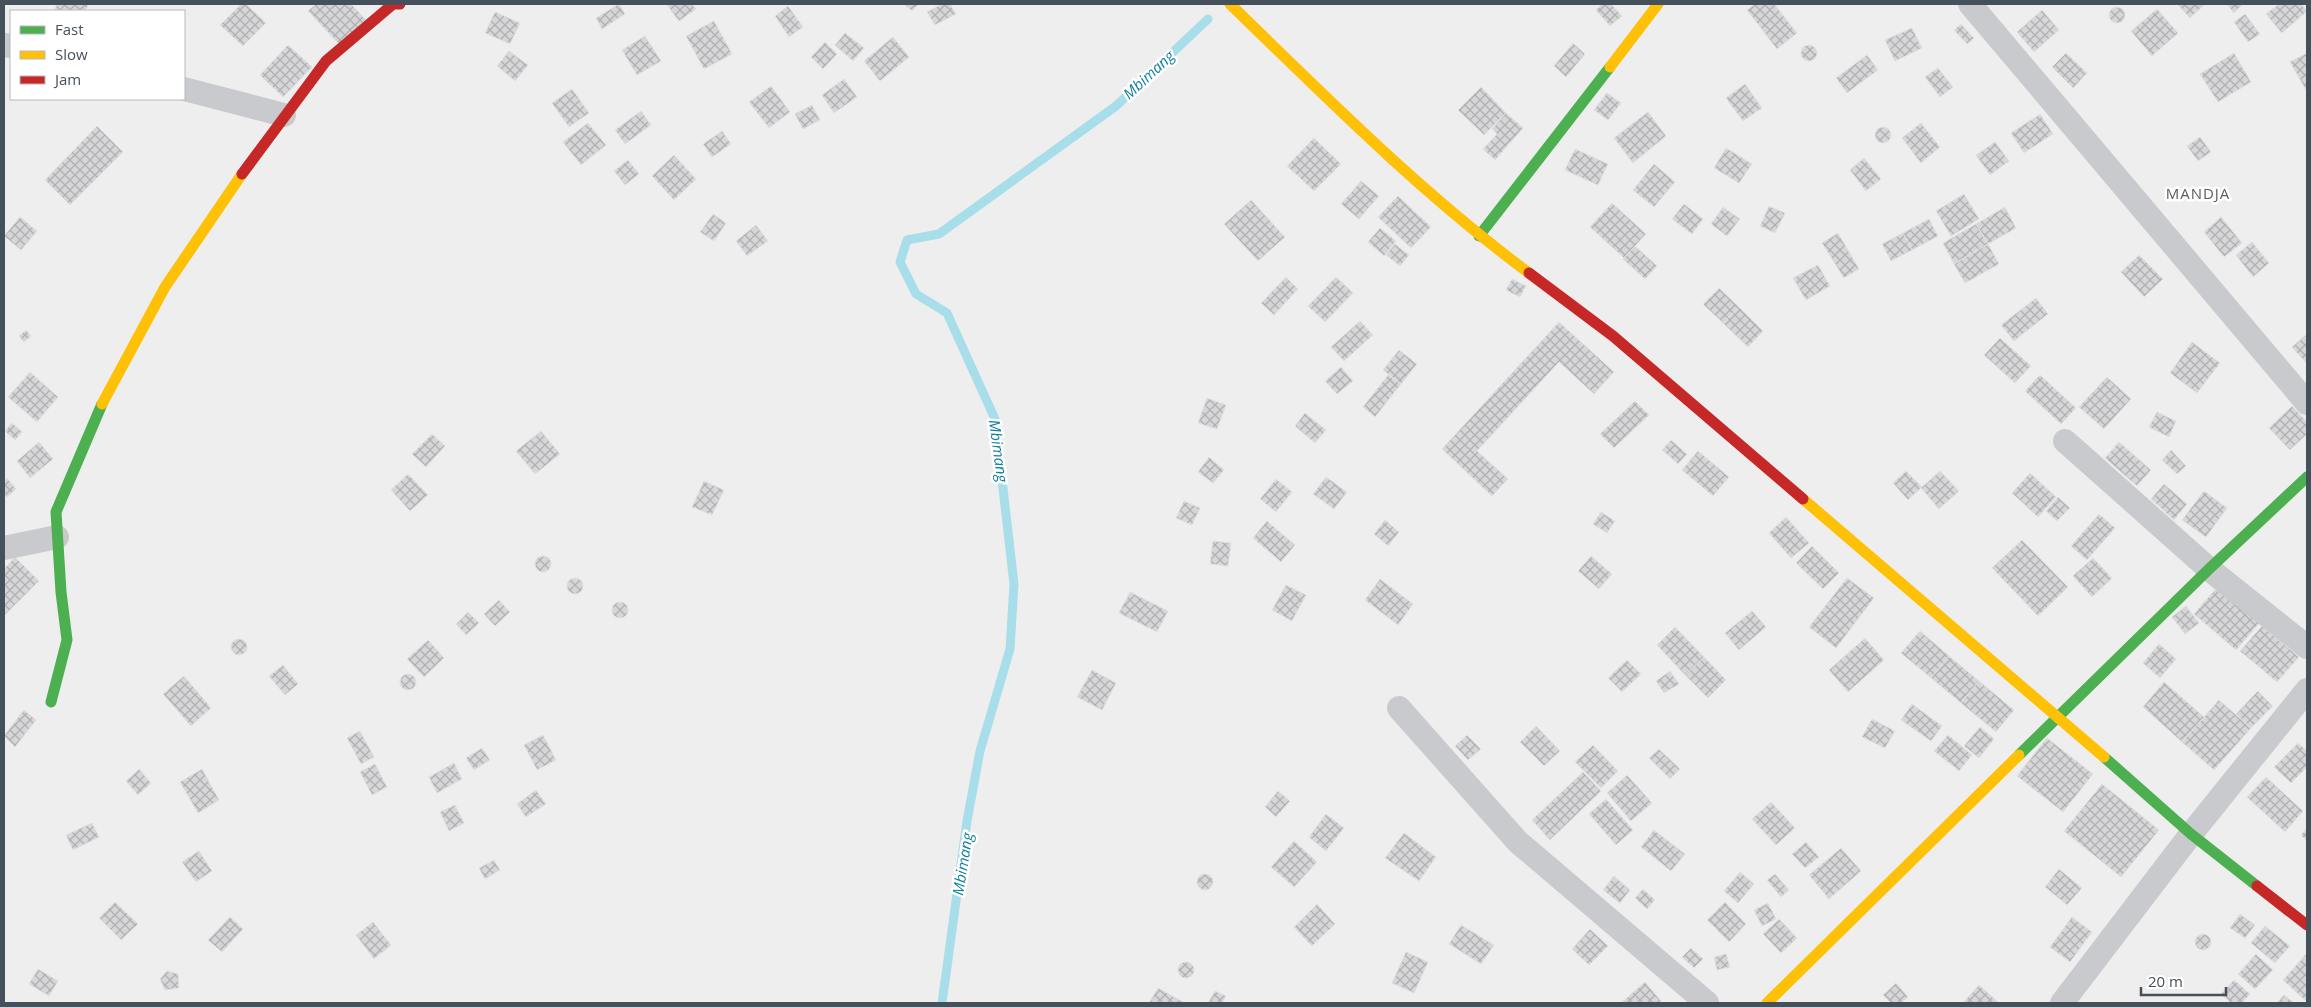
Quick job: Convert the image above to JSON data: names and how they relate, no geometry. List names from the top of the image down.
{
  "districts": ["MANDJA"],
  "water": ["Mbimang"],
  "legend": ["Fast", "Slow", "Jam"],
  "scale_bar": "20 m"
}
